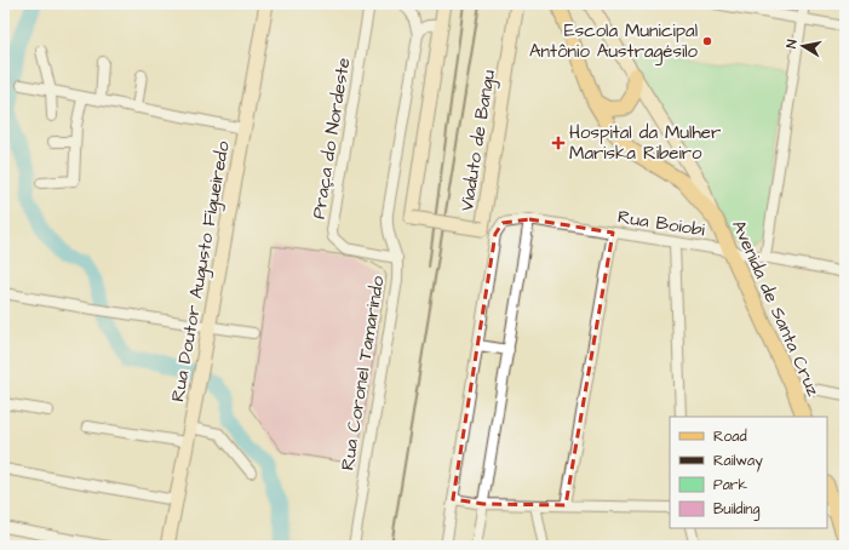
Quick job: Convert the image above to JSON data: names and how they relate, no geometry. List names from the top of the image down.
{
  "streets": {
    "main road": ["Avenida de Santa Cruz"],
    "street": [
      "Praça do Nordeste",
      "Viaduto de Bangu",
      "Rua Boiobi",
      "Rua Doutor Augusto Figueiredo",
      "Rua Coronel Tamarindo"
    ]
  },
  "crossings": [
    ["Praça do Nordeste", "Rua Coronel Tamarindo"],
    ["Rua Boiobi", "Avenida de Santa Cruz"]
  ],
  "places": {
    "other": ["Escola Municipal Antônio Austragésilo"],
    "health": ["Hospital da Mulher Mariska Ribeiro"]
  },
  "legend": [
    "Road",
    "Railway",
    "Park",
    "Building"
  ],
  "north": "left"
}
